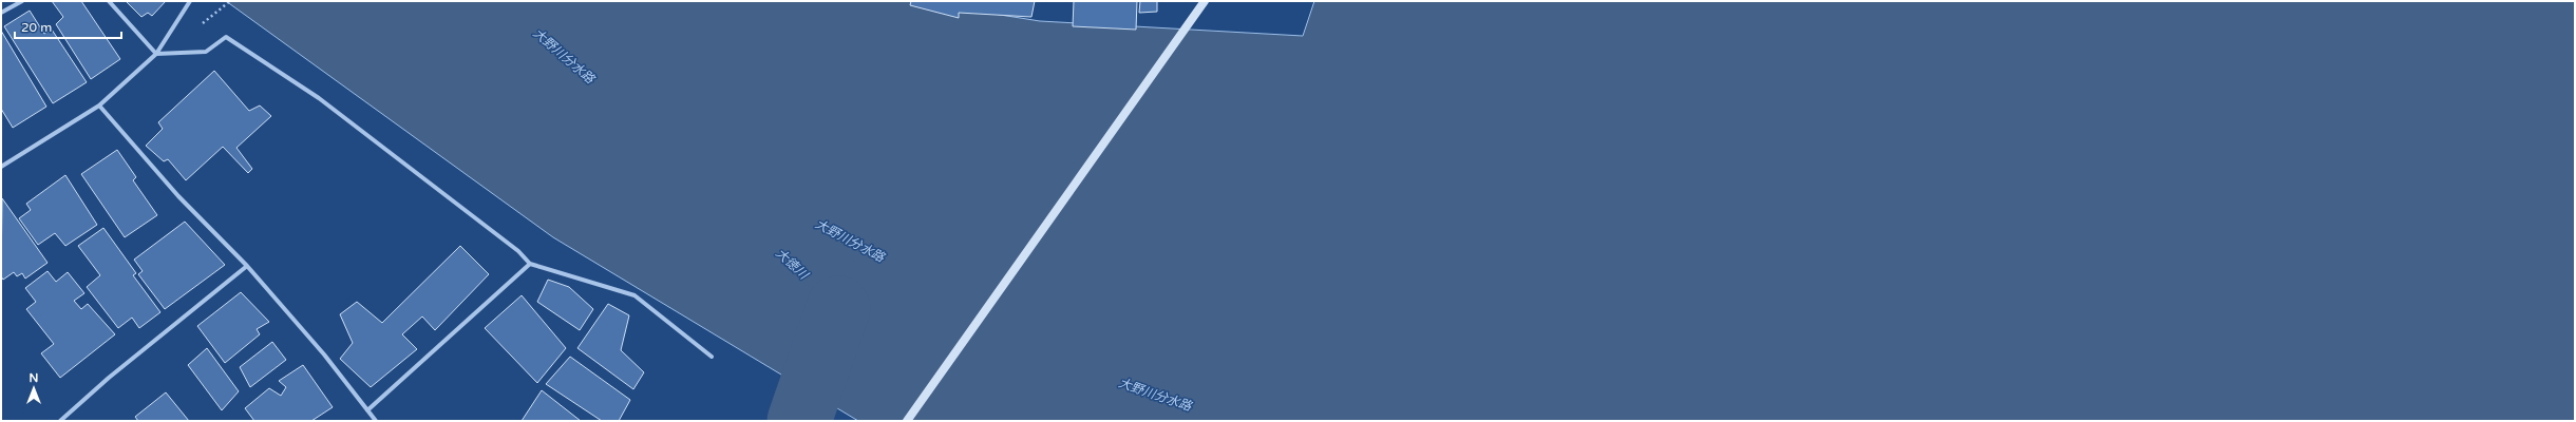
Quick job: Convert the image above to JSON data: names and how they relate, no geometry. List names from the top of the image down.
{
  "water": ["大野川分水路", "大徳川"],
  "scale_bar": "20 m",
  "north": "top"
}
